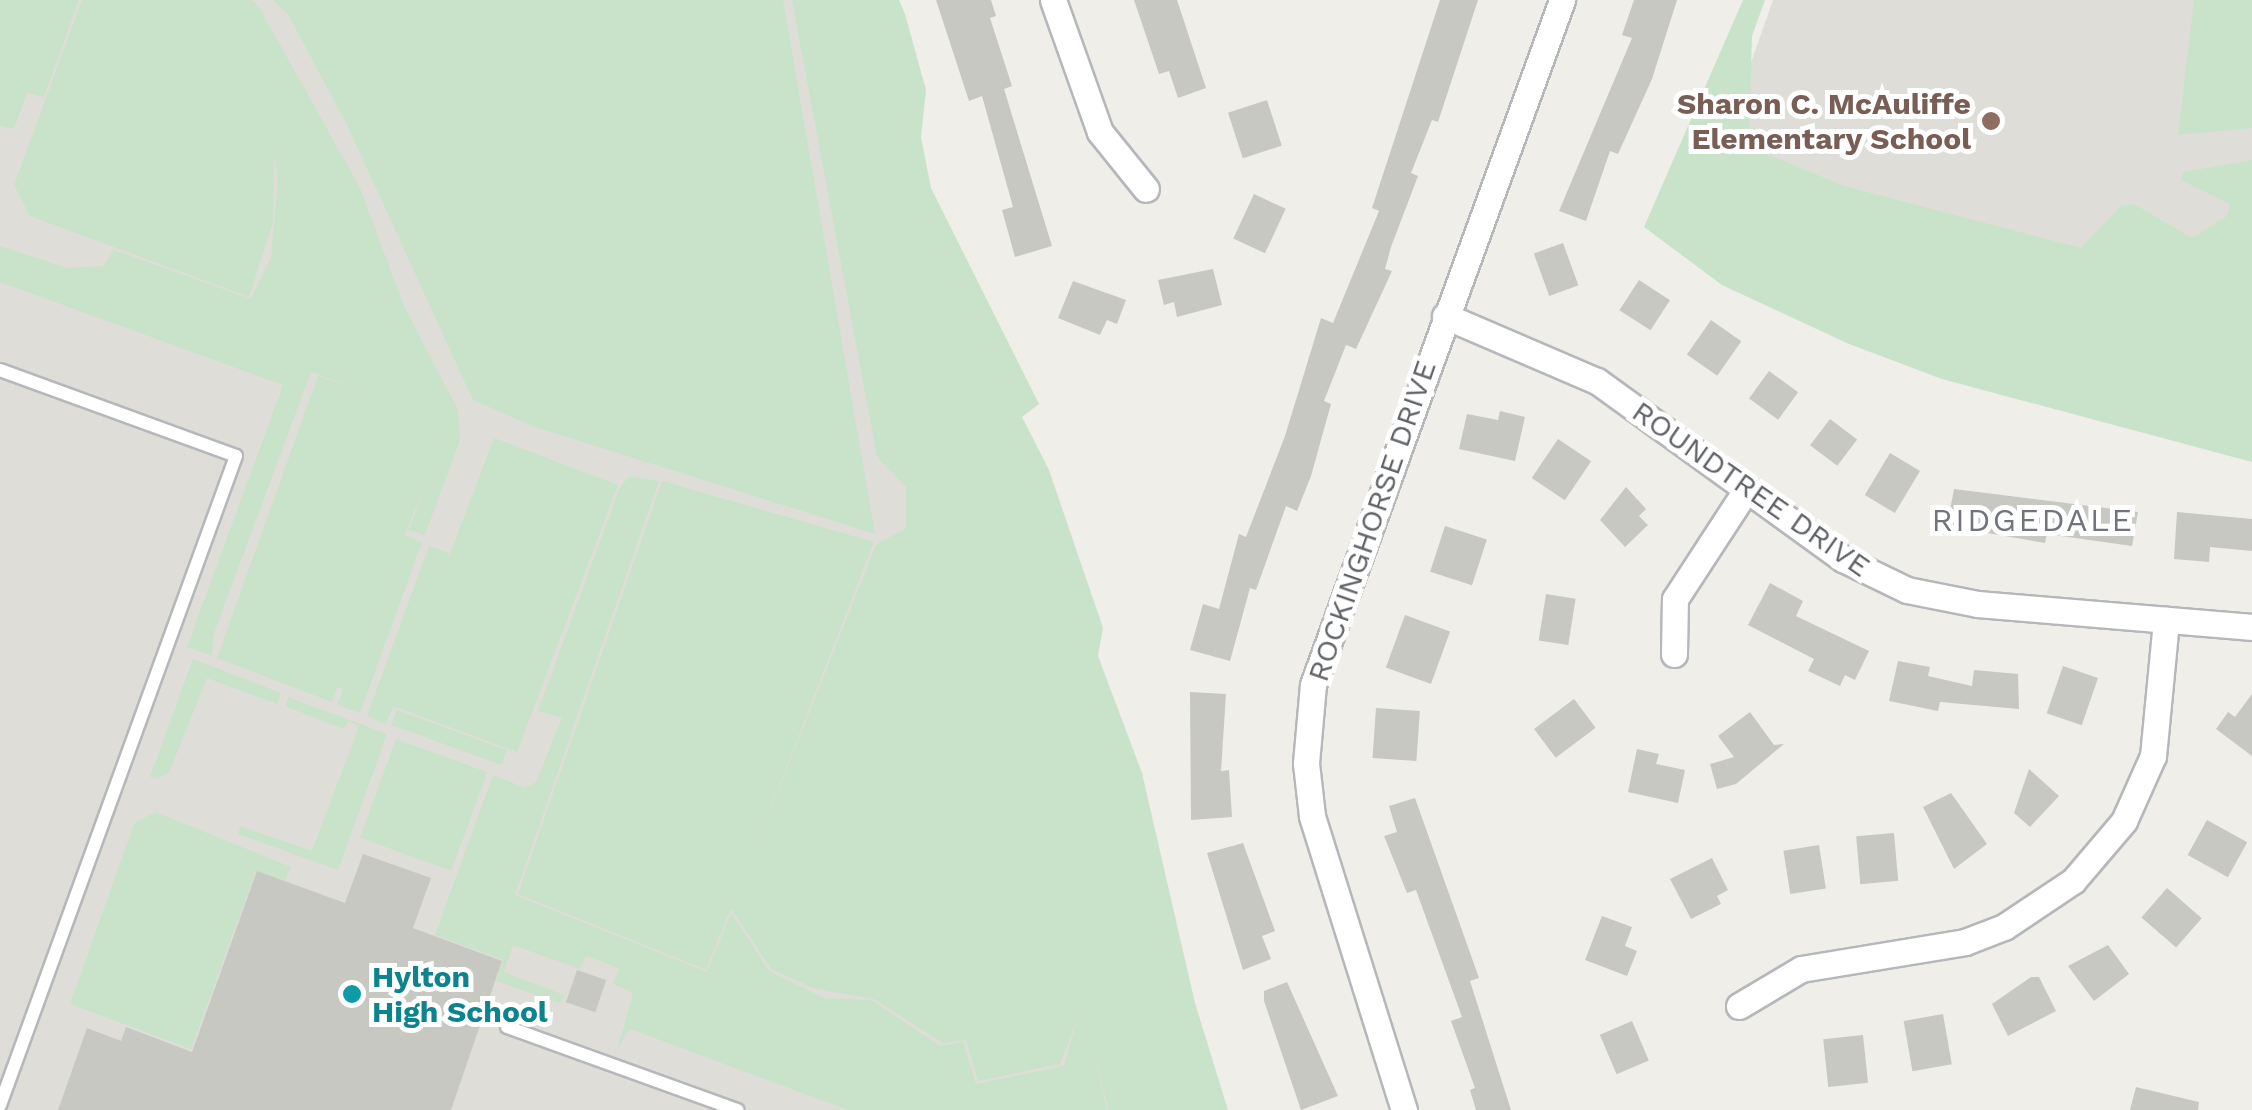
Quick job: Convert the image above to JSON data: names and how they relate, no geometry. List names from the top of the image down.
{
  "streets": {
    "street": ["ROUNDTREE DRIVE", "ROCKINGHORSE DRIVE"]
  },
  "crossings": [
    ["ROUNDTREE DRIVE", "ROCKINGHORSE DRIVE"]
  ],
  "districts": ["RIDGEDALE"],
  "places": ["Sharon C. McAuliffe Elementary School", "Hylton High School"]
}
